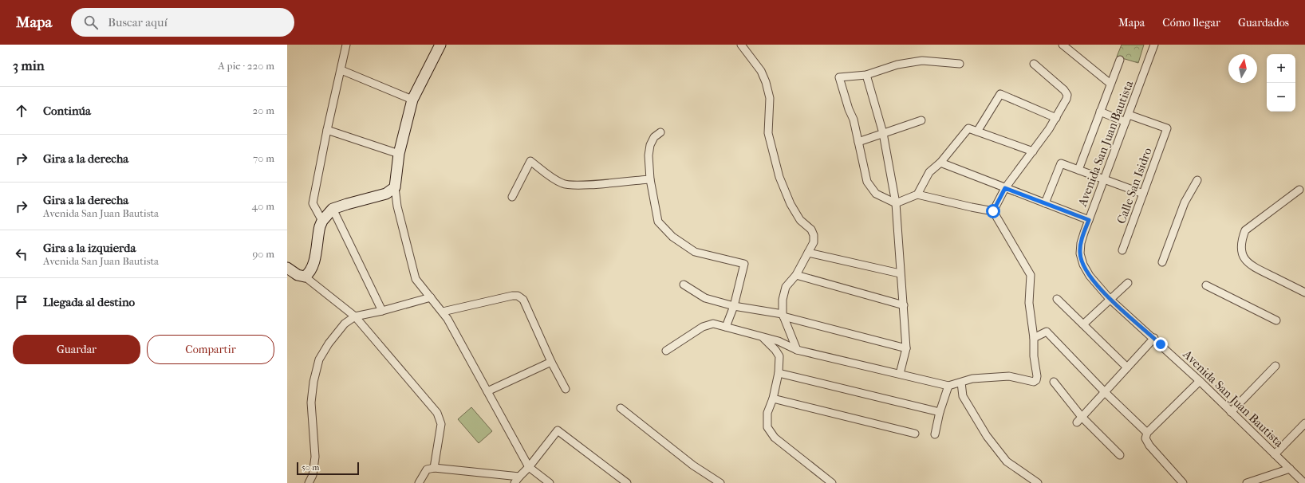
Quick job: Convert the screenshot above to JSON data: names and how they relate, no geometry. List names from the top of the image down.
{
  "streets": {
    "street": ["Avenida San Juan Bautista", "Calle San Isidro"]
  },
  "crossings": [
    ["Avenida San Juan Bautista", "Calle San Isidro"]
  ],
  "scale_bar": "50 m",
  "north": "top",
  "page": {
    "header": "Mapa",
    "search": "Buscar aquí",
    "nav": ["Mapa", "Cómo llegar", "Guardados"],
    "heading": ["3 min", "A pie · 220 m"],
    "map_buttons": ["+", "−"],
    "list": [
      ["Continúa", "20 m"],
      ["Gira a la derecha", "70 m"],
      ["Gira a la derecha", "Avenida San Juan Bautista", "40 m"],
      ["Gira a la izquierda", "Avenida San Juan Bautista", "90 m"],
      "Llegada al destino"
    ],
    "buttons": ["Guardar", "Compartir"],
    "scale": "50 m"
  }
}
